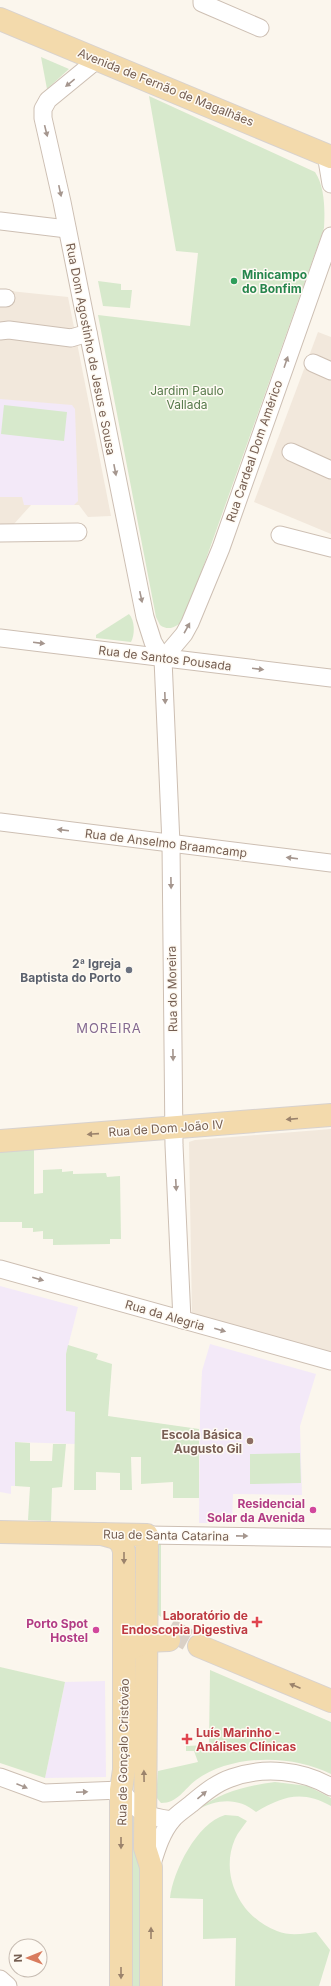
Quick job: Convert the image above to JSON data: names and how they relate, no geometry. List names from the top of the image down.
{
  "streets": {
    "main road": [
      "Avenida de Fernão de Magalhães",
      "Rua de Dom João IV",
      "Rua de Santa Catarina",
      "Rua de Gonçalo Cristóvão"
    ],
    "street": [
      "Rua Dom Agostinho de Jesus e Sousa",
      "Rua Cardeal Dom Américo",
      "Rua de Santos Pousada",
      "Rua de Anselmo Braamcamp",
      "Rua do Moreira",
      "Rua da Alegria"
    ]
  },
  "crossings": [
    ["Avenida de Fernão de Magalhães", "Rua Dom Agostinho de Jesus e Sousa"],
    ["Rua Dom Agostinho de Jesus e Sousa", "Rua Cardeal Dom Américo"],
    ["Rua Dom Agostinho de Jesus e Sousa", "Rua de Santos Pousada"],
    ["Rua Dom Agostinho de Jesus e Sousa", "Rua do Moreira"],
    ["Rua Cardeal Dom Américo", "Rua de Santos Pousada"],
    ["Rua Cardeal Dom Américo", "Rua do Moreira"],
    ["Rua de Santos Pousada", "Rua do Moreira"],
    ["Rua de Anselmo Braamcamp", "Rua do Moreira"],
    ["Rua do Moreira", "Rua de Dom João IV"],
    ["Rua do Moreira", "Rua da Alegria"],
    ["Rua de Santa Catarina", "Rua de Gonçalo Cristóvão"]
  ],
  "one_way": [
    "Rua Dom Agostinho de Jesus e Sousa",
    "Rua Cardeal Dom Américo",
    "Rua de Anselmo Braamcamp",
    "Rua do Moreira",
    "Rua de Dom João IV",
    "Rua da Alegria"
  ],
  "districts": ["MOREIRA"],
  "parks": ["Jardim Paulo Vallada"],
  "places": {
    "other": [
      "Minicampo do Bonfim",
      "2ª Igreja Baptista do Porto",
      "Escola Básica Augusto Gil",
      "Residencial Solar da Avenida",
      "Porto Spot Hostel"
    ],
    "health": ["Laboratório de Endoscopia Digestiva", "Luís Marinho - Análises Clínicas"]
  },
  "north": "left"
}
